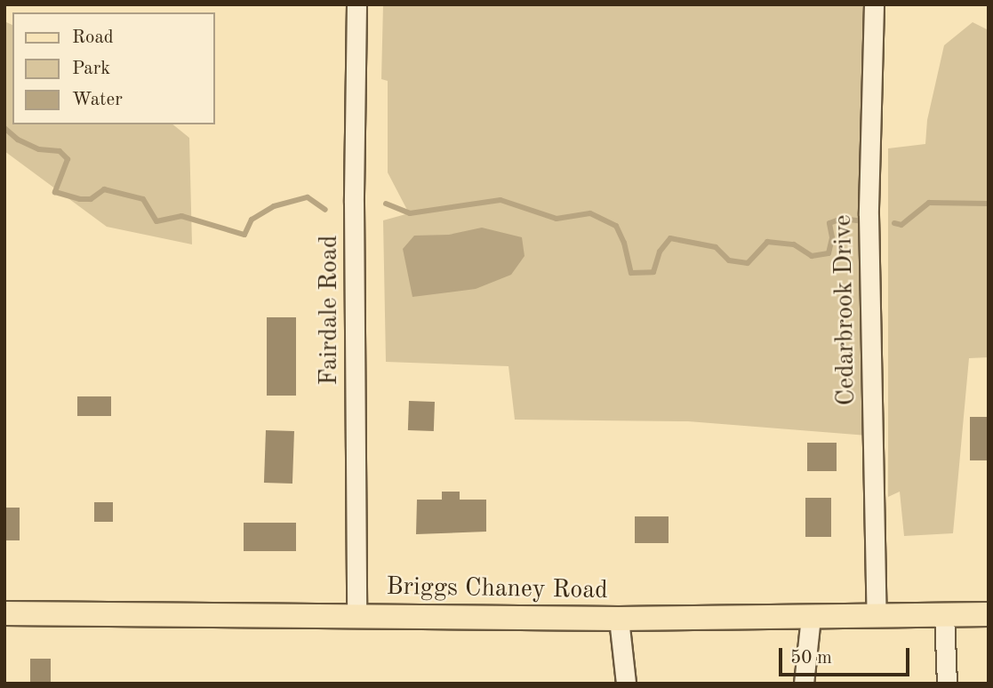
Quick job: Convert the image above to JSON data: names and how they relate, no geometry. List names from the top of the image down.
{
  "streets": {
    "main road": ["Briggs Chaney Road"],
    "street": ["Fairdale Road", "Cedarbrook Drive"]
  },
  "crossings": [
    ["Fairdale Road", "Briggs Chaney Road"],
    ["Cedarbrook Drive", "Briggs Chaney Road"]
  ],
  "legend": ["Road", "Park", "Water"],
  "scale_bar": "50 m"
}
